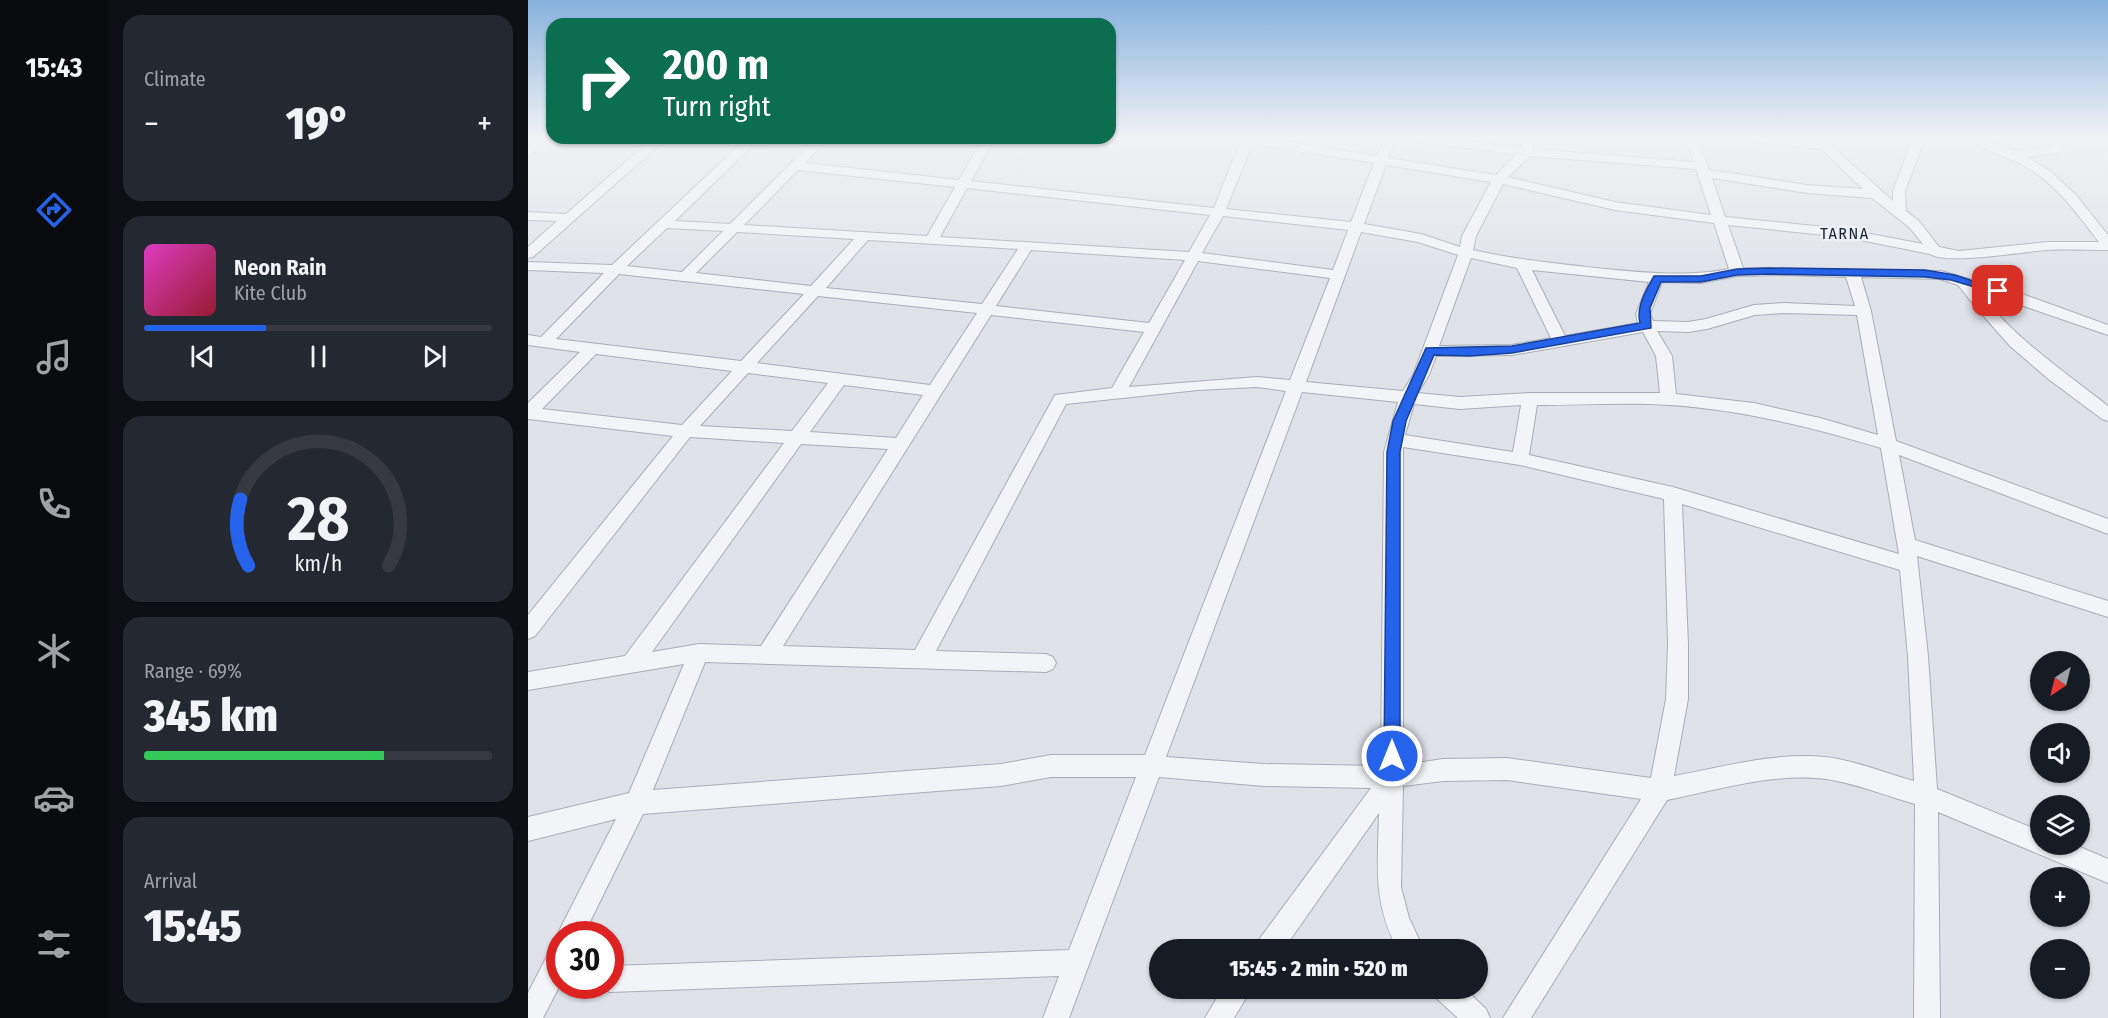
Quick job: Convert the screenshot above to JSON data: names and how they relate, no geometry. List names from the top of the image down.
{
  "districts": ["TARNA"],
  "north": "bottom left",
  "page": {
    "tabs": "15:43",
    "tile": [
      "Climate",
      ["Range · 69%", "345 km"],
      ["Arrival", "15:45"]
    ],
    "turn": ["200 m", "Turn right"],
    "heat": ["−", "19°", "+"],
    "song": ["Neon Rain", "Kite Club"],
    "map_buttons": ["+", "−"],
    "limit": "30",
    "trip": "15:45 · 2 min · 520 m",
    "gauge": ["28", "km/h"]
  }
}
